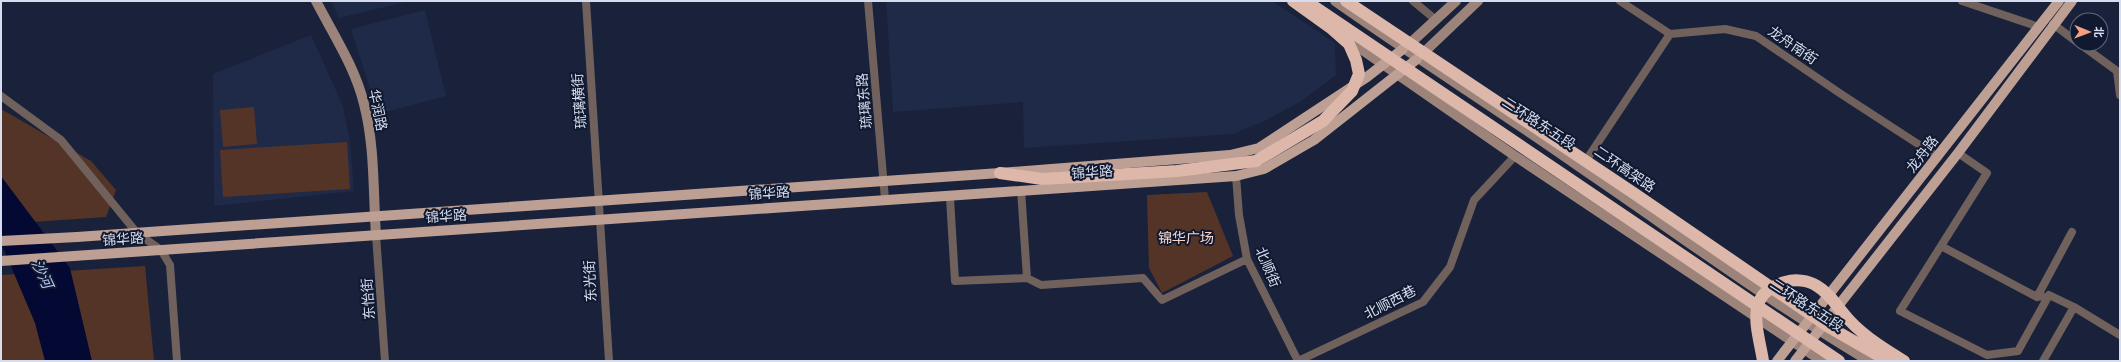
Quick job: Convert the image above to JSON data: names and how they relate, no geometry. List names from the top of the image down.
{
  "streets": {
    "highway": ["二环高架路"],
    "main road": [
      "华润路",
      "二环路东五段",
      "龙舟路",
      "锦华路"
    ],
    "street": [
      "龙舟南街",
      "琉璃横街",
      "琉璃东路",
      "北顺街",
      "东光街",
      "东怡街",
      "北顺西巷"
    ]
  },
  "crossings": [
    ["龙舟南街", "龙舟路"],
    ["琉璃横街", "锦华路"],
    ["琉璃横街", "东光街"],
    ["琉璃东路", "锦华路"],
    ["华润路", "锦华路"],
    ["华润路", "东怡街"],
    ["二环路东五段", "龙舟路"],
    ["二环路东五段", "锦华路"],
    ["锦华路", "北顺街"],
    ["锦华路", "东光街"],
    ["锦华路", "东怡街"],
    ["北顺街", "北顺西巷"]
  ],
  "water": ["沙河"],
  "parks": ["锦华广场"],
  "north": "right"
}
